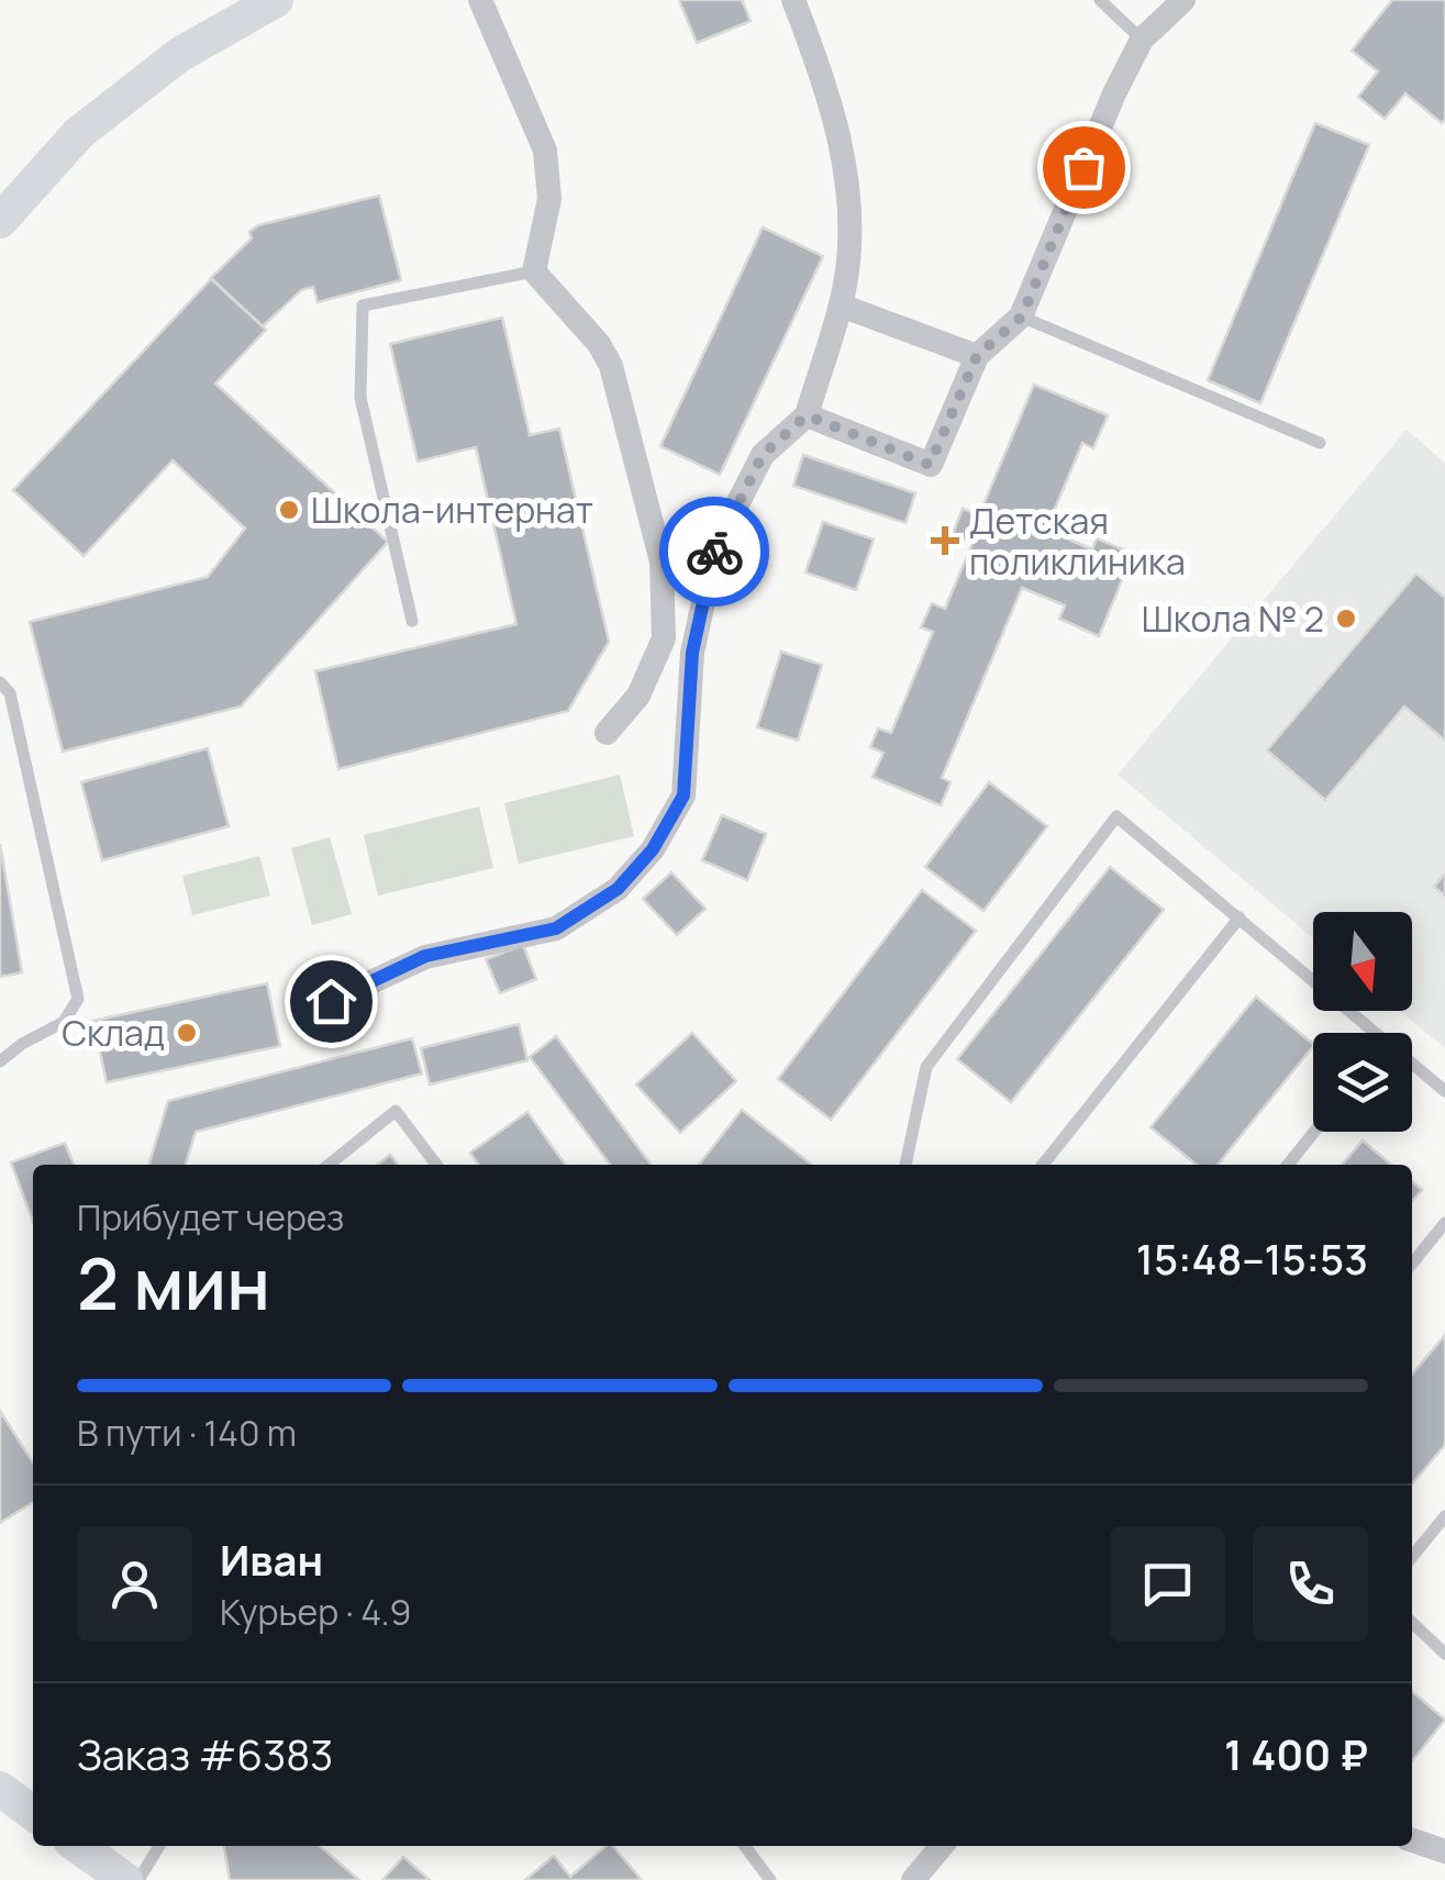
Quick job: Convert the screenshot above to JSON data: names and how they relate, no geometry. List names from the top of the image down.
{
  "places": {
    "other": ["Школа-интернат", "Школа № 2", "Склад"],
    "health": ["Детская поликлиника"]
  },
  "north": "bottom",
  "page": {
    "heading": ["2 мин", "Прибудет через", "15:48–15:53"],
    "panel": [
      "Иван",
      "Курьер · 4.9",
      "Заказ #6383",
      "1 400 ₽"
    ],
    "bar": "В пути · 140 m"
  }
}
